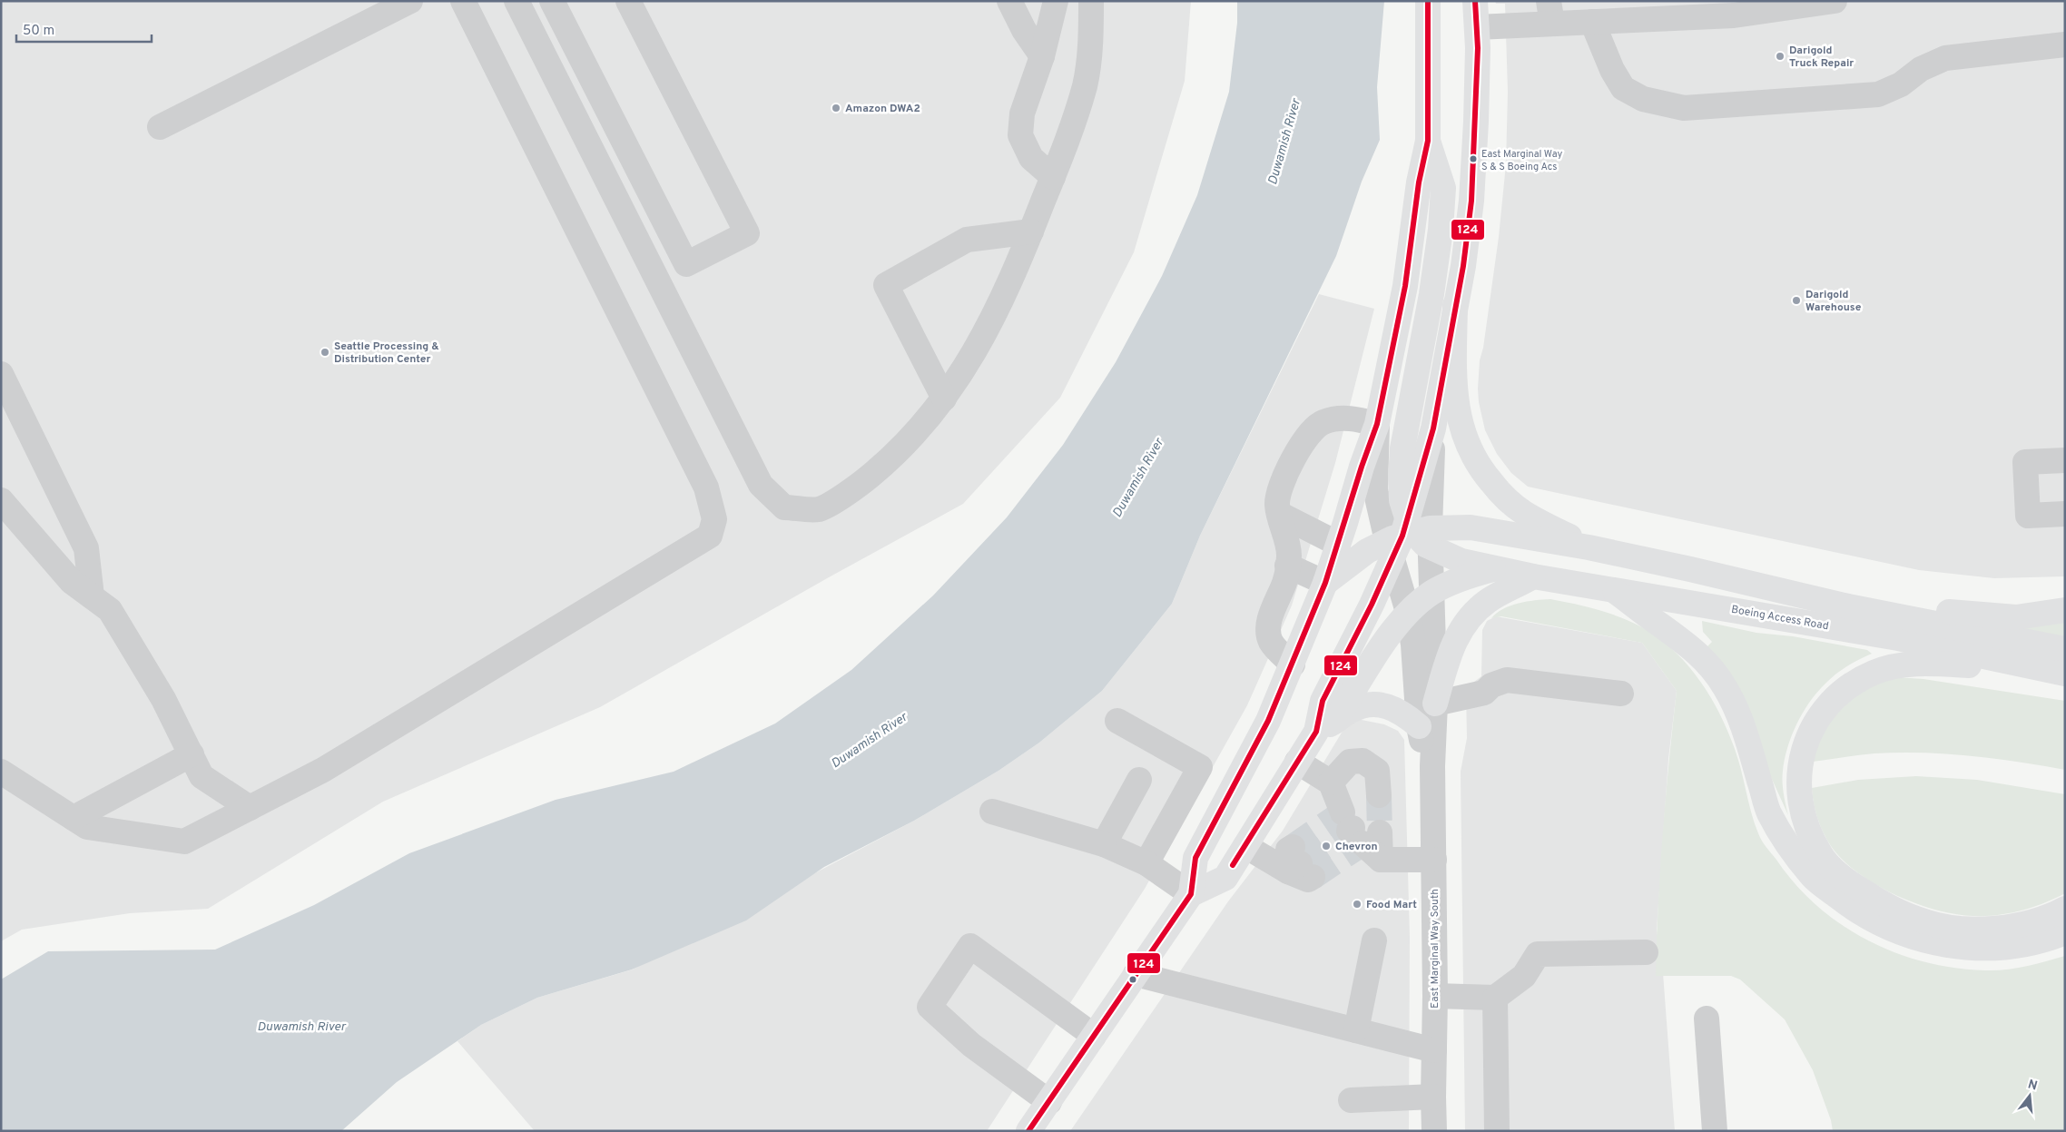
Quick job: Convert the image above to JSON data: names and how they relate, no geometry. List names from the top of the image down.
{
  "streets": {
    "main road": ["Boeing Access Road"],
    "street": ["East Marginal Way South"]
  },
  "crossings": [
    ["Boeing Access Road", "East Marginal Way South"]
  ],
  "water": ["Duwamish River"],
  "places": [
    "Darigold Truck Repair",
    "Amazon DWA2",
    "East Marginal Way S & S Boeing Acs",
    "Darigold Warehouse",
    "Seattle Processing & Distribution Center",
    "Chevron",
    "Food Mart"
  ],
  "lines": ["transit line 124"],
  "scale_bar": "50 m",
  "north": "top"
}
